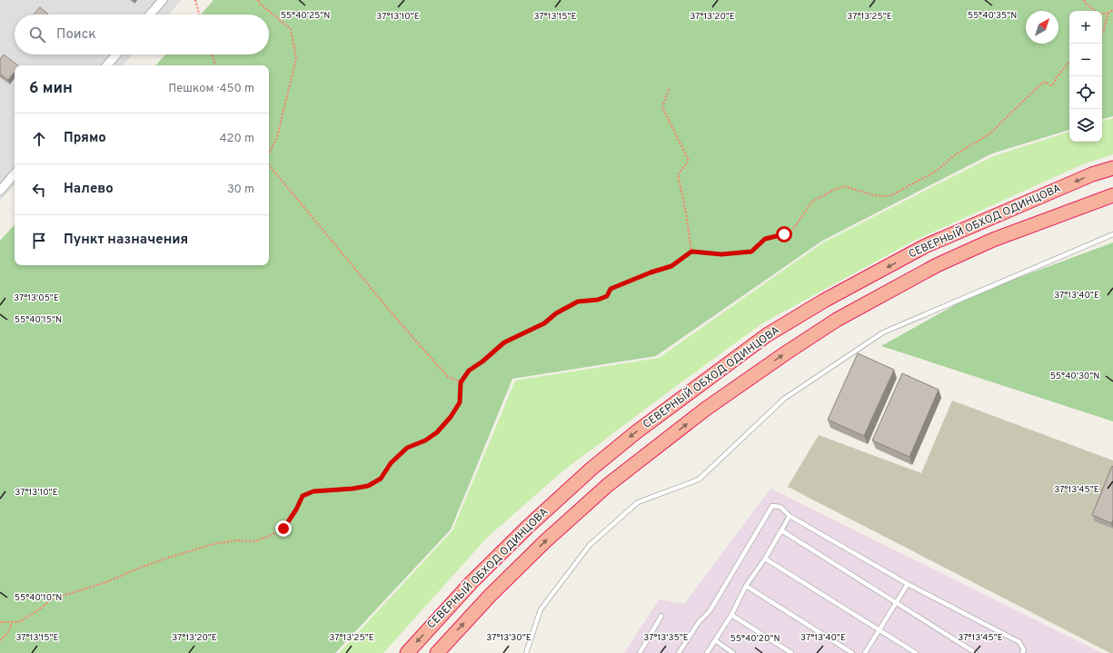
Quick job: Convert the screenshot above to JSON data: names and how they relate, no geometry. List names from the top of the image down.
{
  "streets": {
    "highway": ["СЕВЕРНЫЙ ОБХОД ОДИНЦОВА"]
  },
  "north": "top right",
  "page": {
    "map_buttons": ["+", "−"],
    "search": "Поиск",
    "heading": ["6 мин", "Пешком · 450 m"],
    "list": [
      ["Прямо", "420 m"],
      ["Налево", "30 m"],
      "Пункт назначения"
    ]
  },
  "coordinates": [
    "55°40'25\"N",
    "55°40'35\"N",
    "37°13'20\"E",
    "37°13'10\"E",
    "37°13'15\"E",
    "37°13'25\"E",
    "37°13'40\"E",
    "37°13'05\"E",
    "55°40'15\"N",
    "55°40'30\"N",
    "37°13'45\"E",
    "55°40'10\"N",
    "37°13'30\"E",
    "37°13'35\"E",
    "55°40'20\"N"
  ]
}
